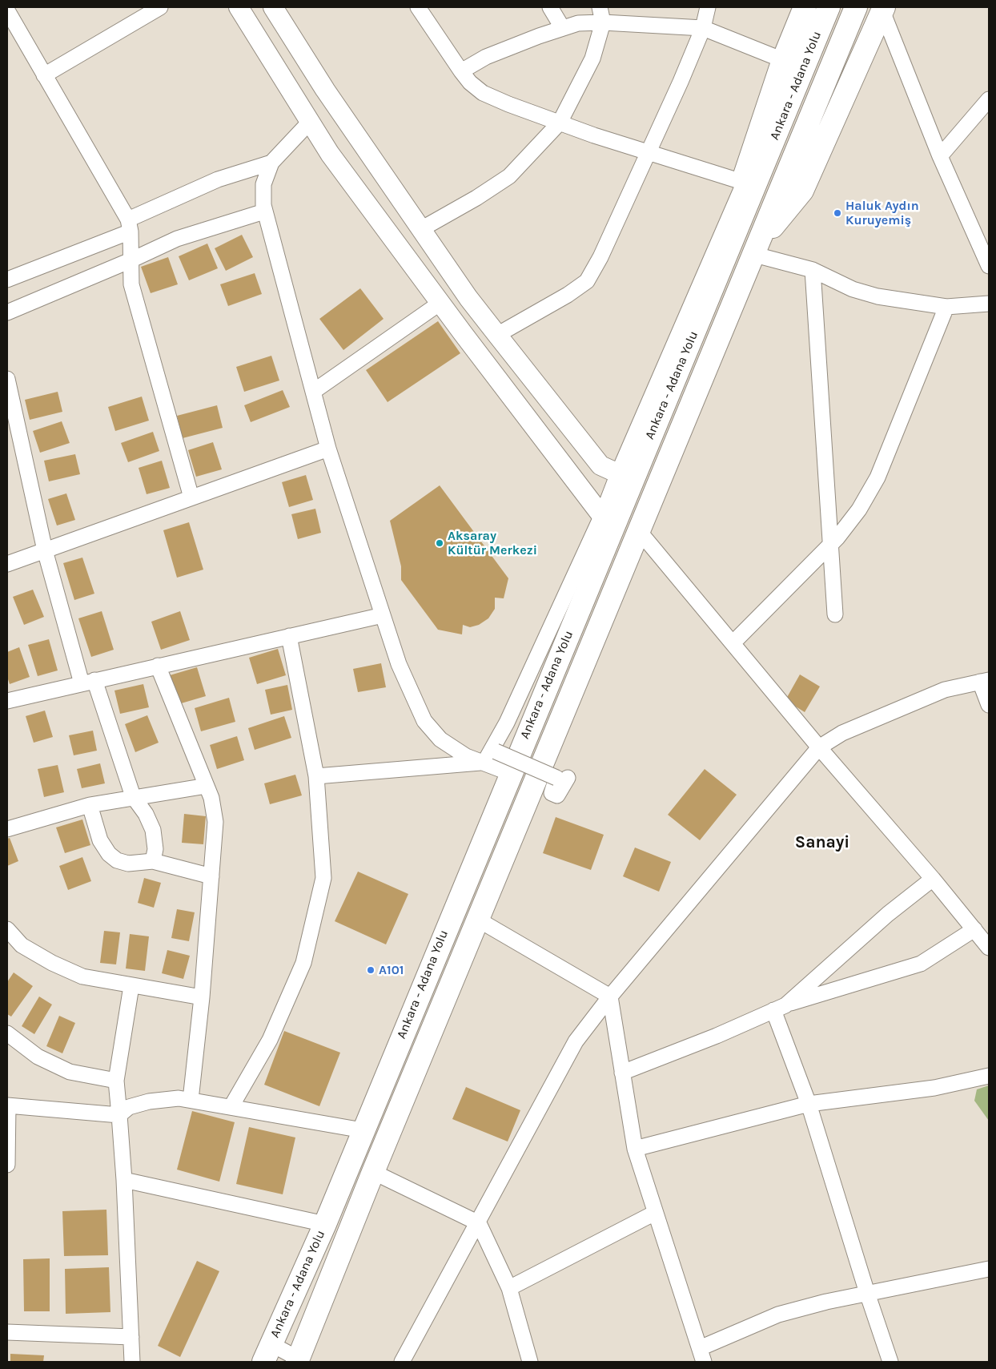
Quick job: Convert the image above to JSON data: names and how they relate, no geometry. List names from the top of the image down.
{
  "streets": {
    "highway": ["Ankara - Adana Yolu"]
  },
  "districts": ["Sanayi"],
  "places": ["Haluk Aydın Kuruyemiş", "Aksaray Kültür Merkezi", "A101"]
}
